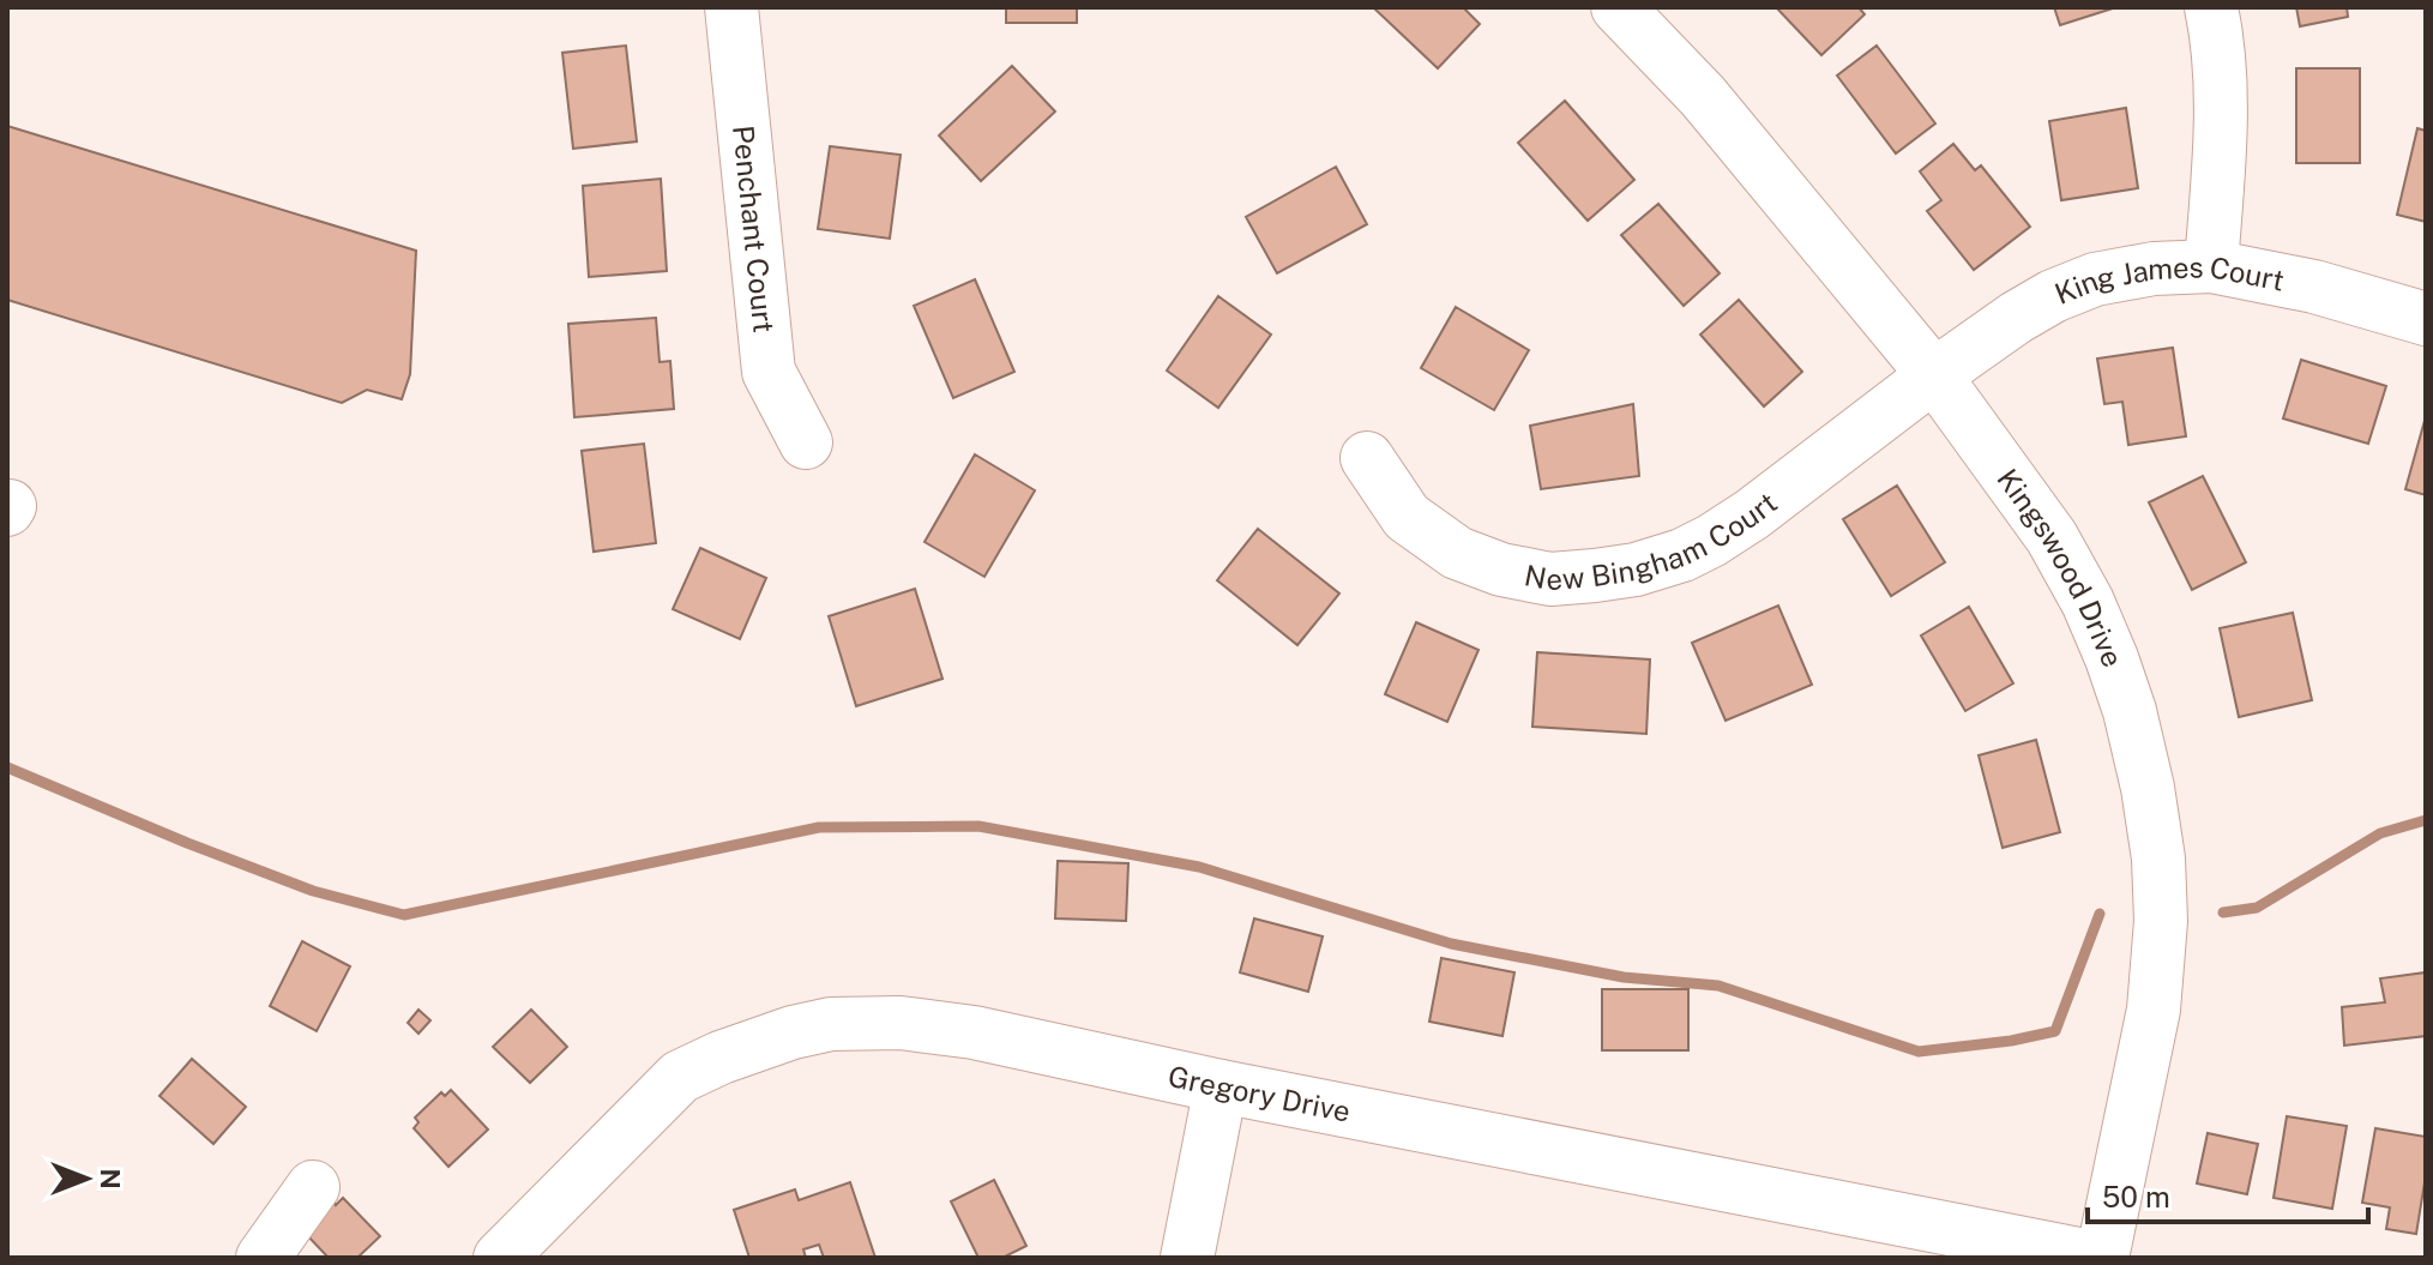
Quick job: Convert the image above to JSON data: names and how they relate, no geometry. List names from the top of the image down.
{
  "streets": {
    "street": [
      "Penchant Court",
      "King James Court",
      "New Bingham Court",
      "Kingswood Drive",
      "Gregory Drive"
    ]
  },
  "crossings": [
    ["King James Court", "New Bingham Court"],
    ["King James Court", "Kingswood Drive"],
    ["New Bingham Court", "Kingswood Drive"],
    ["Kingswood Drive", "Gregory Drive"]
  ],
  "scale_bar": "50 m",
  "north": "right"
}
